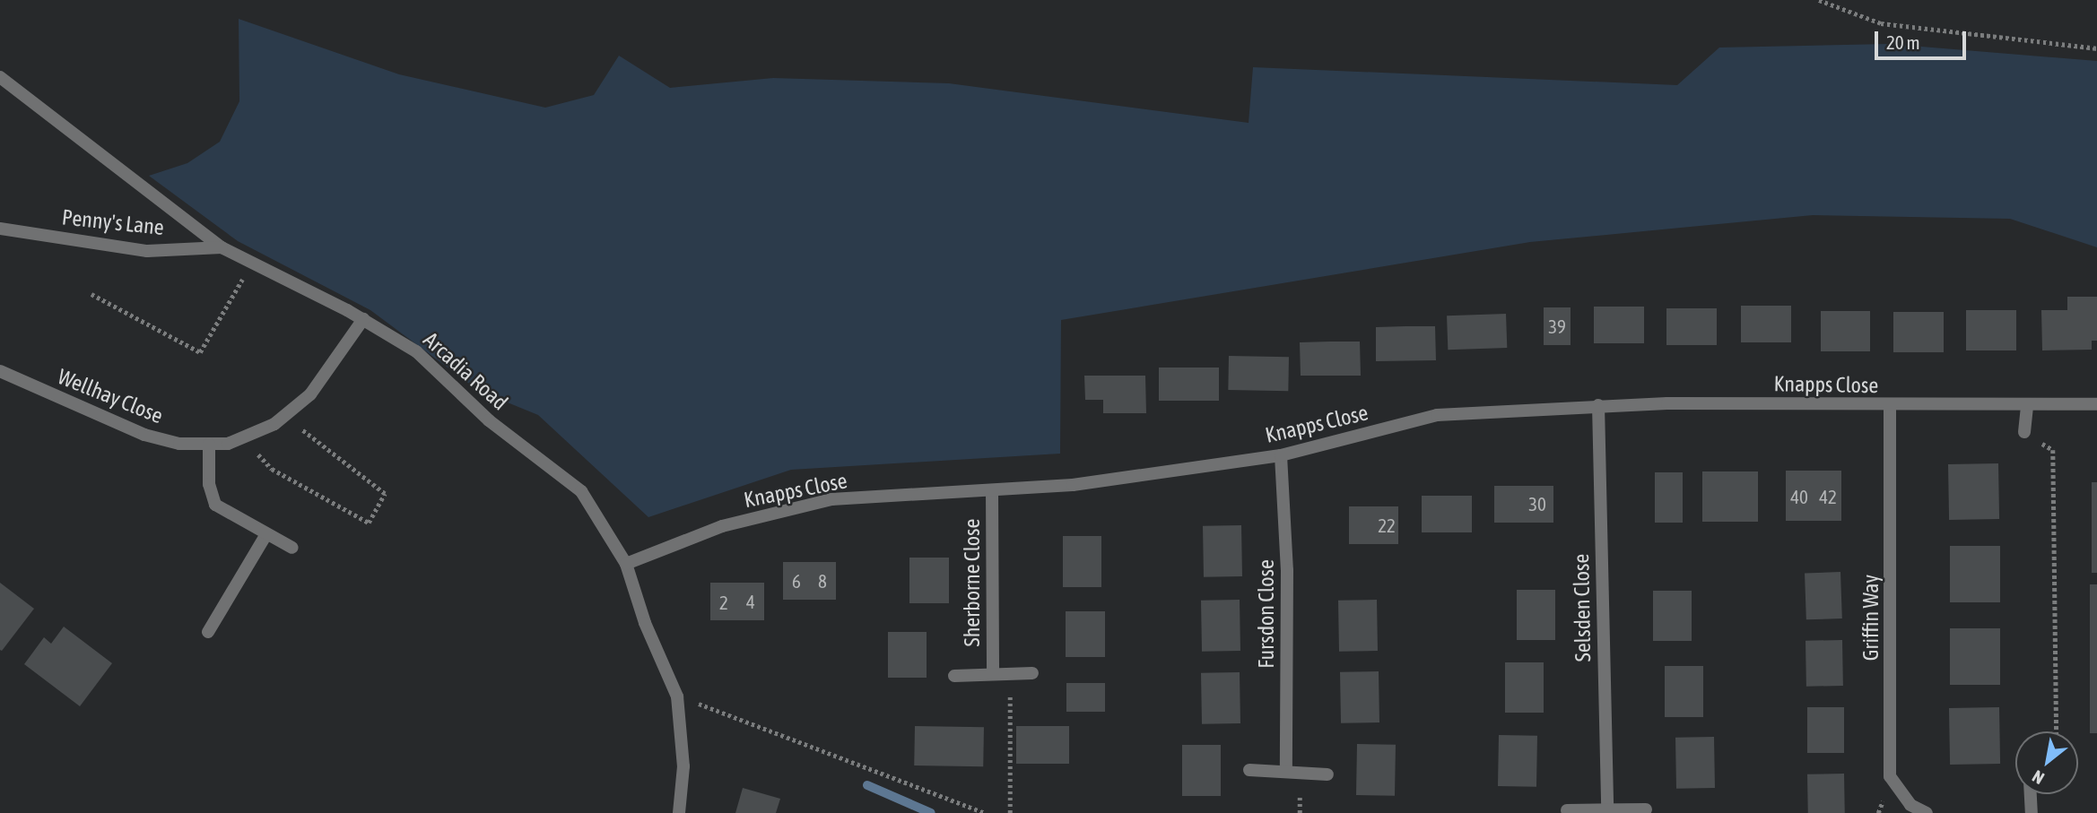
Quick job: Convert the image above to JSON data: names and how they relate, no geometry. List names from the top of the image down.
{
  "streets": {
    "street": [
      "Penny's Lane",
      "Arcadia Road",
      "Knapps Close",
      "Wellhay Close",
      "Sherborne Close",
      "Selsden Close",
      "Fursdon Close",
      "Griffin Way"
    ]
  },
  "crossings": [
    ["Penny's Lane", "Arcadia Road"],
    ["Arcadia Road", "Knapps Close"],
    ["Arcadia Road", "Wellhay Close"],
    ["Knapps Close", "Sherborne Close"],
    ["Knapps Close", "Selsden Close"],
    ["Knapps Close", "Fursdon Close"],
    ["Knapps Close", "Griffin Way"]
  ],
  "house_numbers": [
    "39",
    "40",
    "42",
    "30",
    "22",
    "6",
    "8",
    "4",
    "2"
  ],
  "scale_bar": "20 m",
  "north": "bottom left"
}
